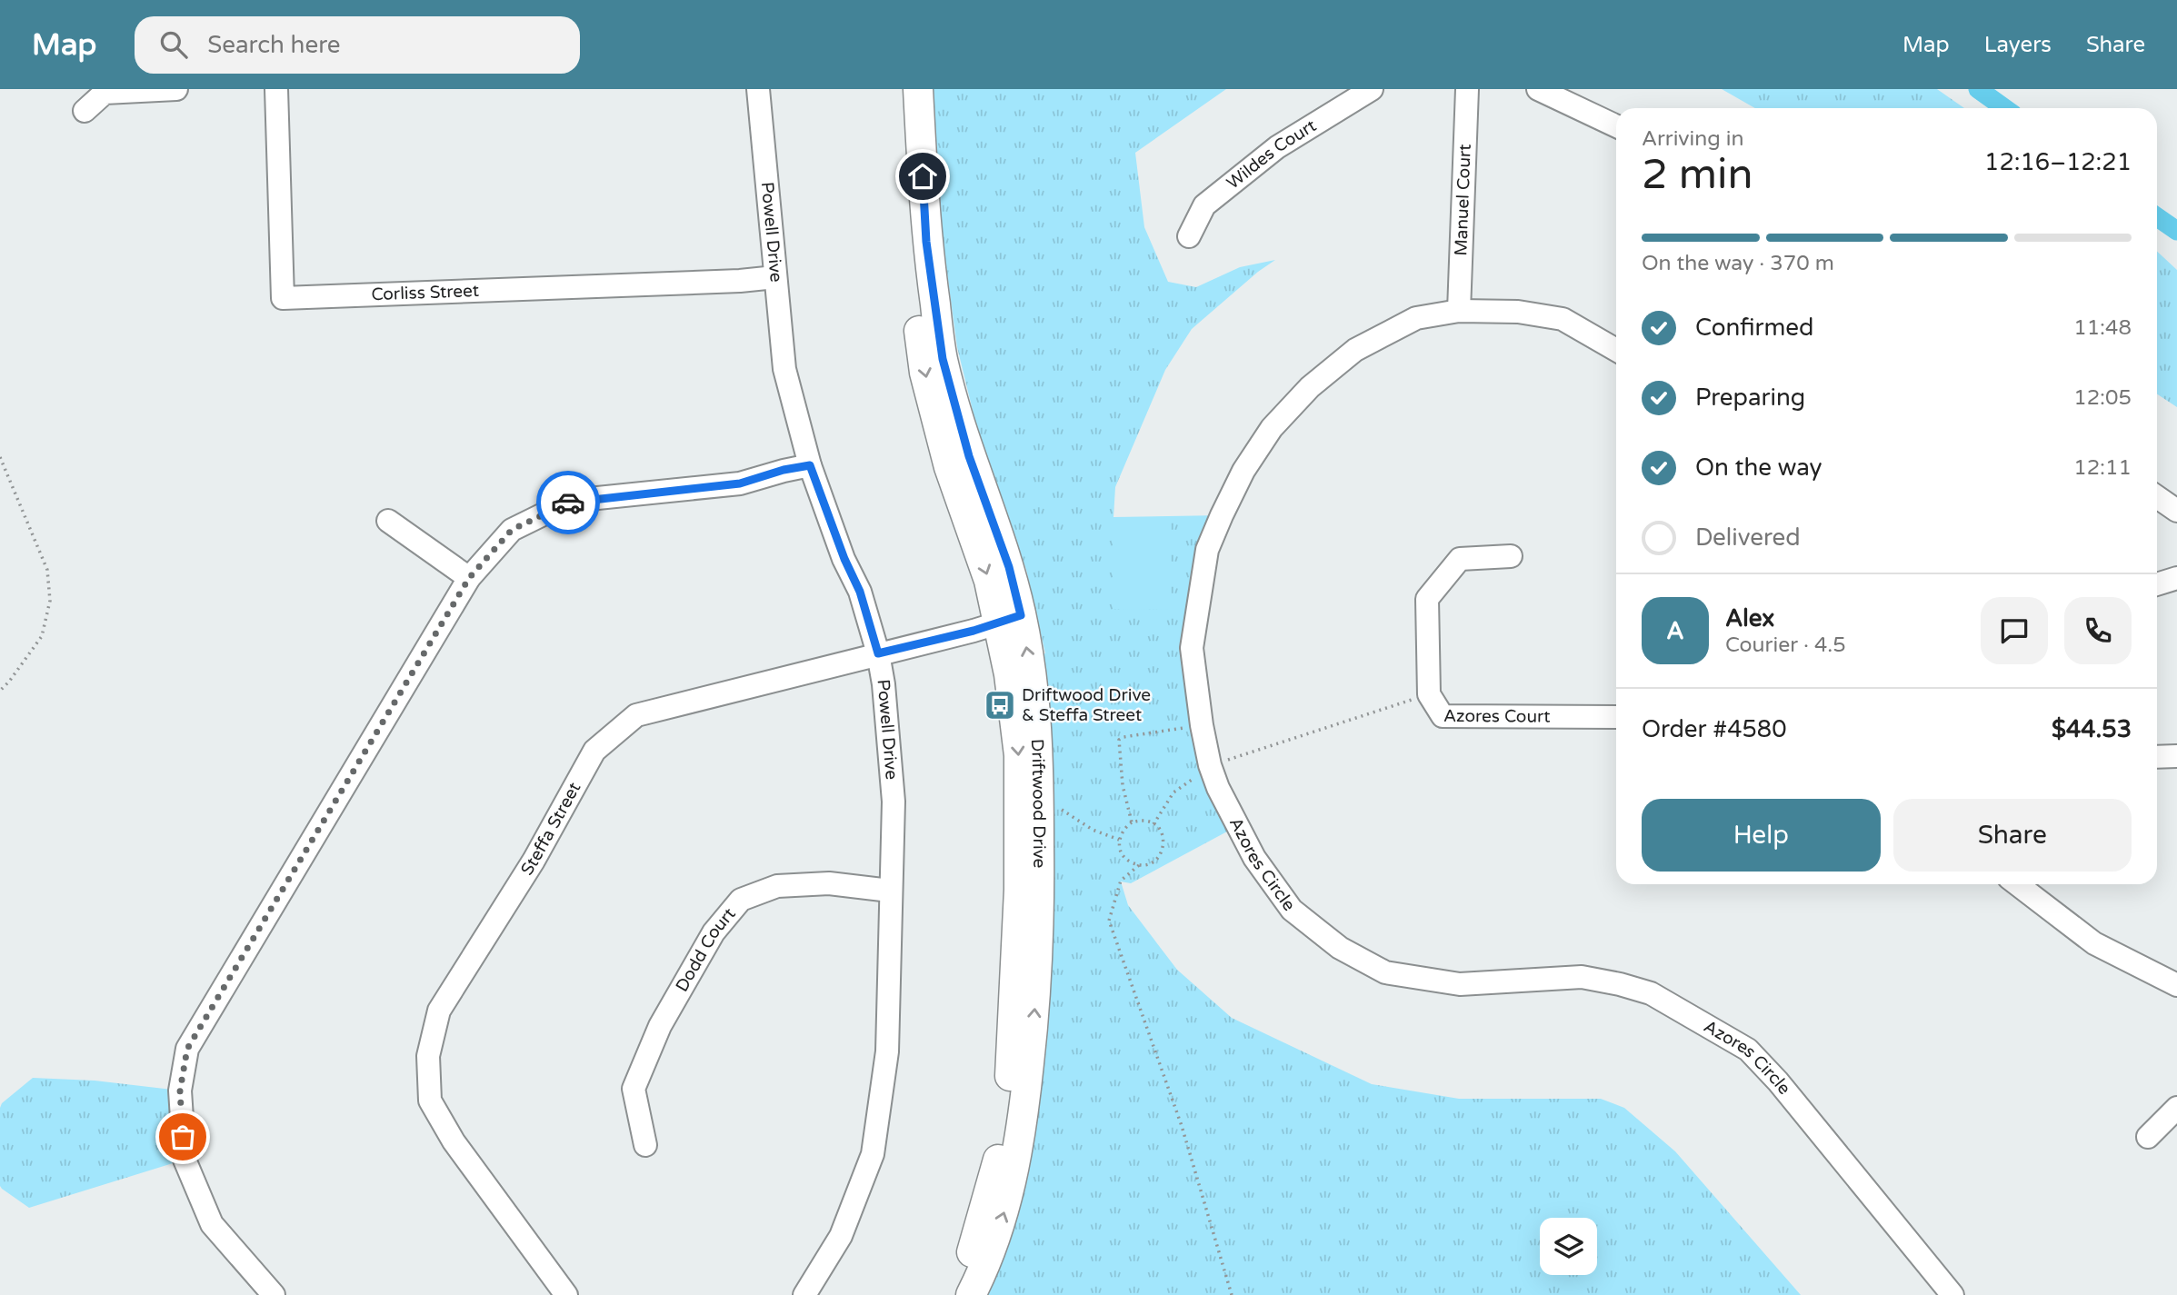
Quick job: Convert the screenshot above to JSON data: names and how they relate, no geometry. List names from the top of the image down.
{
  "streets": {
    "street": [
      "Wildes Court",
      "Manuel Court",
      "Powell Drive",
      "Corliss Street",
      "Azores Court",
      "Driftwood Drive",
      "Steffa Street",
      "Azores Circle",
      "Dodd Court"
    ]
  },
  "crossings": [
    ["Manuel Court", "Azores Circle"],
    ["Powell Drive", "Corliss Street"],
    ["Powell Drive", "Steffa Street"],
    ["Powell Drive", "Dodd Court"],
    ["Driftwood Drive", "Steffa Street"]
  ],
  "places": {
    "bus stop": ["Driftwood Drive & Steffa Street"]
  },
  "page": {
    "header": "Map",
    "search": "Search here",
    "nav": ["Map", "Layers", "Share"],
    "heading": ["2 min", "Arriving in", "12:16–12:21"],
    "panel": [
      "Alex",
      "Courier · 4.5",
      "Order #4580",
      "$44.53"
    ],
    "bar": "On the way · 370 m",
    "list": [
      ["Confirmed", "11:48"],
      ["Preparing", "12:05"],
      ["On the way", "12:11"],
      "Delivered"
    ],
    "round": "A",
    "buttons": ["Help", "Share"]
  }
}
